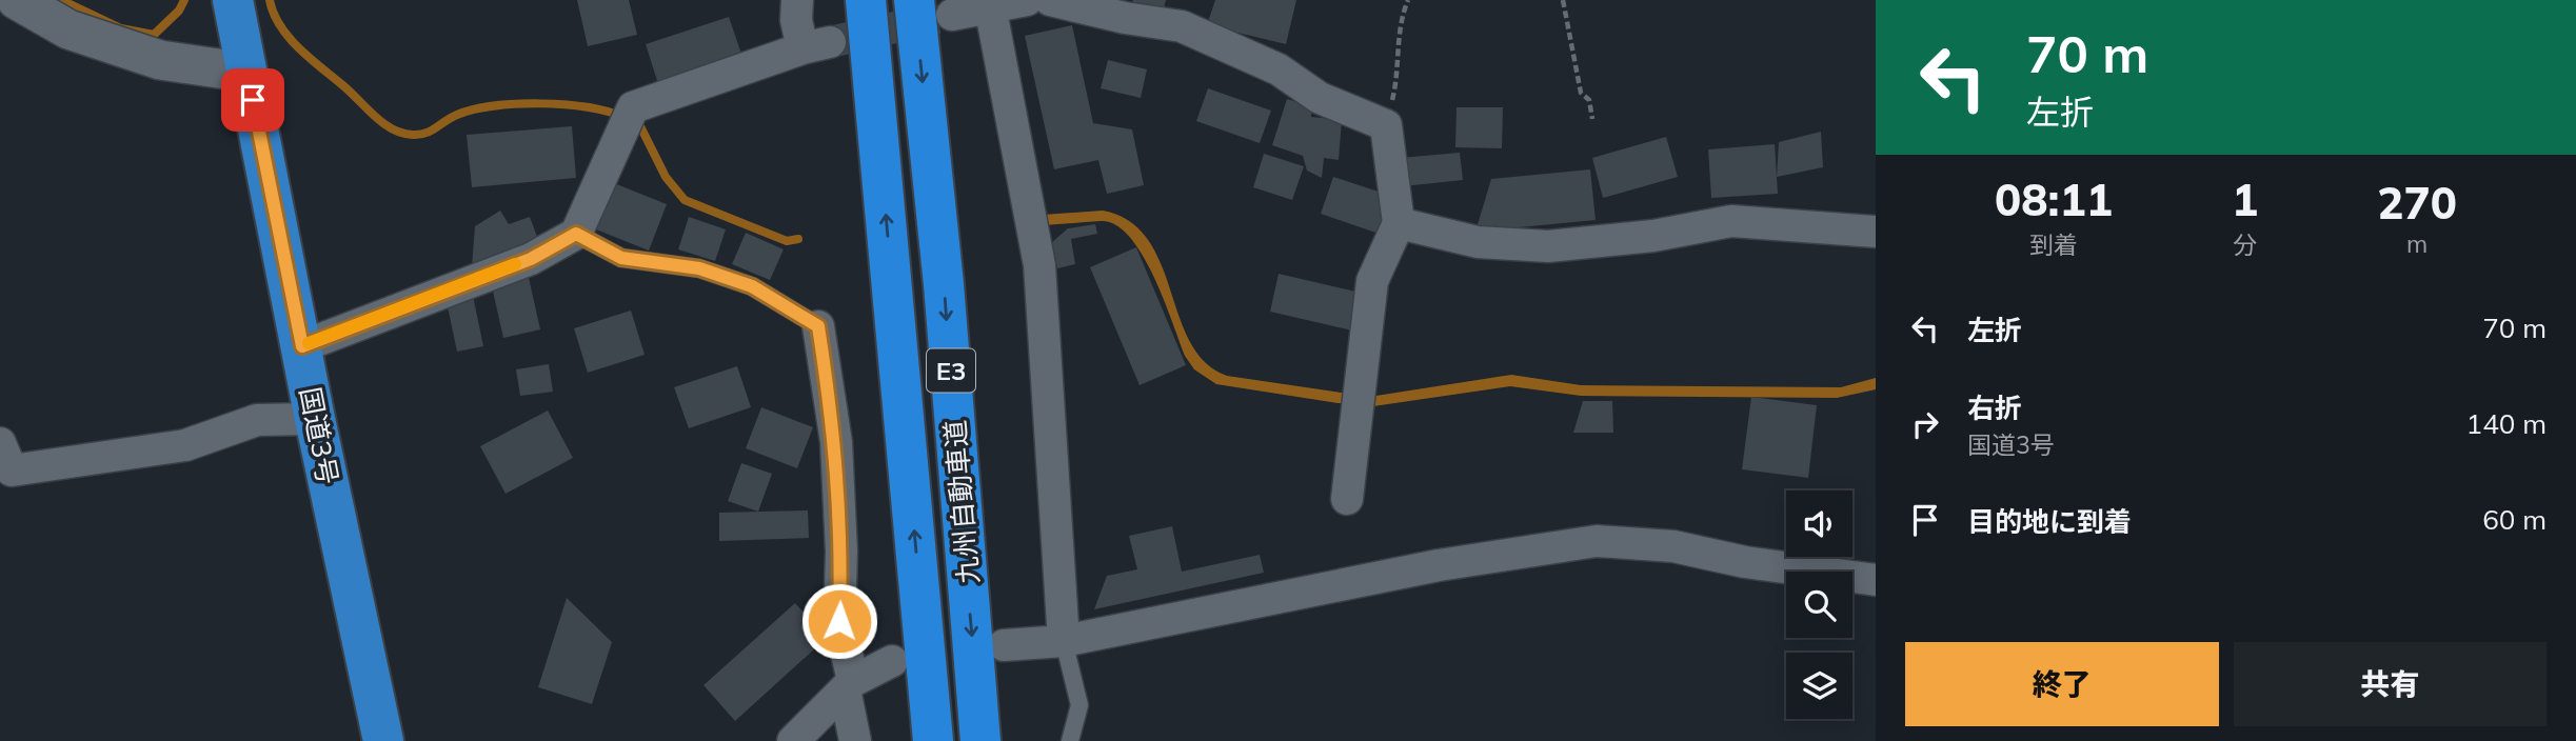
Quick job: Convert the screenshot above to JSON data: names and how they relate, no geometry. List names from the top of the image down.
{
  "streets": {
    "highway": ["E3", "国道3号", "九州自動車道"]
  },
  "page": {
    "turn": ["70 m", "左折"],
    "eta": [
      "08:11",
      "到着",
      "1",
      "分",
      "270",
      "m"
    ],
    "list": [
      {
        "name": "左折",
        "value": "70 m"
      },
      {
        "name": "右折",
        "note": "国道3号",
        "value": "140 m"
      },
      {
        "name": "目的地に到着",
        "value": "60 m"
      }
    ],
    "buttons": ["終了", "共有"]
  }
}
